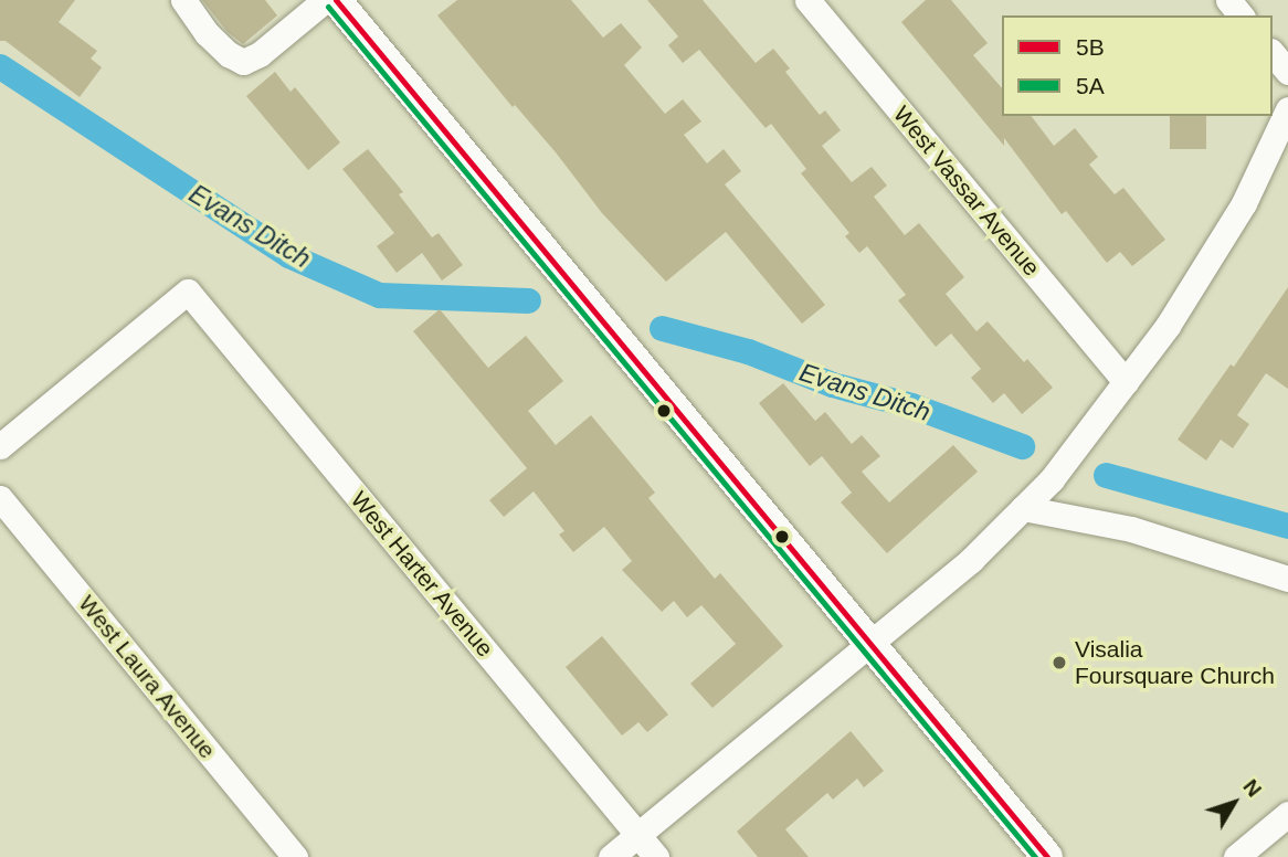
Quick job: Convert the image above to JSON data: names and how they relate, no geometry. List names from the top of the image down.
{
  "streets": {
    "street": ["West Vassar Avenue", "West Harter Avenue", "West Laura Avenue"]
  },
  "water": ["Evans Ditch"],
  "places": ["Visalia Foursquare Church"],
  "lines": ["transit line 5B", "transit line 5A"],
  "legend": ["5B", "5A"],
  "north": "top right"
}
